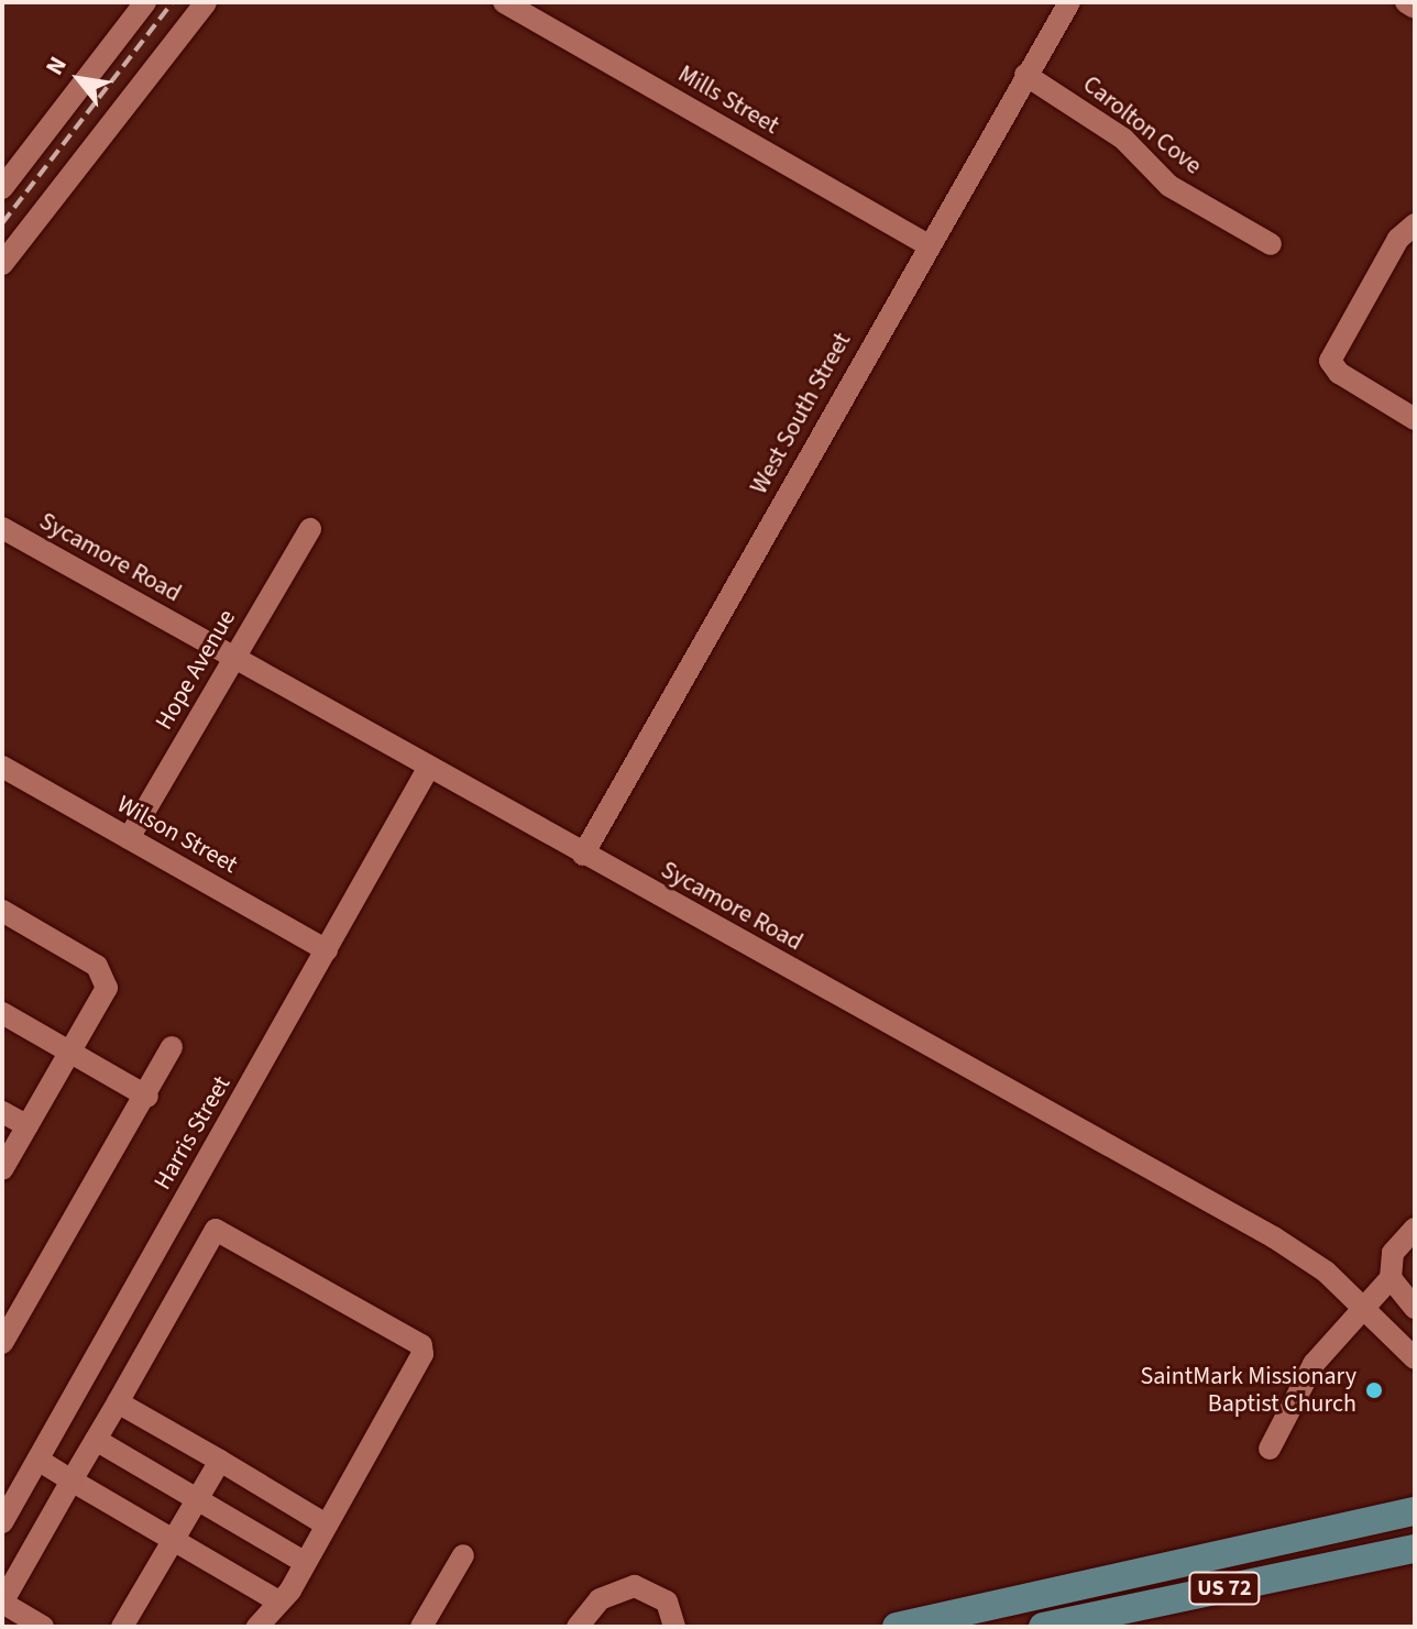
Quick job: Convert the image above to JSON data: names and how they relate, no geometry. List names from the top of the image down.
{
  "streets": {
    "main road": ["US 72"],
    "street": [
      "Mills Street",
      "Carolton Cove",
      "West South Street",
      "Sycamore Road",
      "Hope Avenue",
      "Wilson Street",
      "Harris Street"
    ]
  },
  "crossings": [
    ["Mills Street", "West South Street"],
    ["Carolton Cove", "West South Street"],
    ["West South Street", "Sycamore Road"],
    ["Sycamore Road", "Hope Avenue"],
    ["Sycamore Road", "Harris Street"],
    ["Hope Avenue", "Wilson Street"],
    ["Wilson Street", "Harris Street"]
  ],
  "places": ["SaintMark Missionary Baptist Church"],
  "north": "top left"
}
